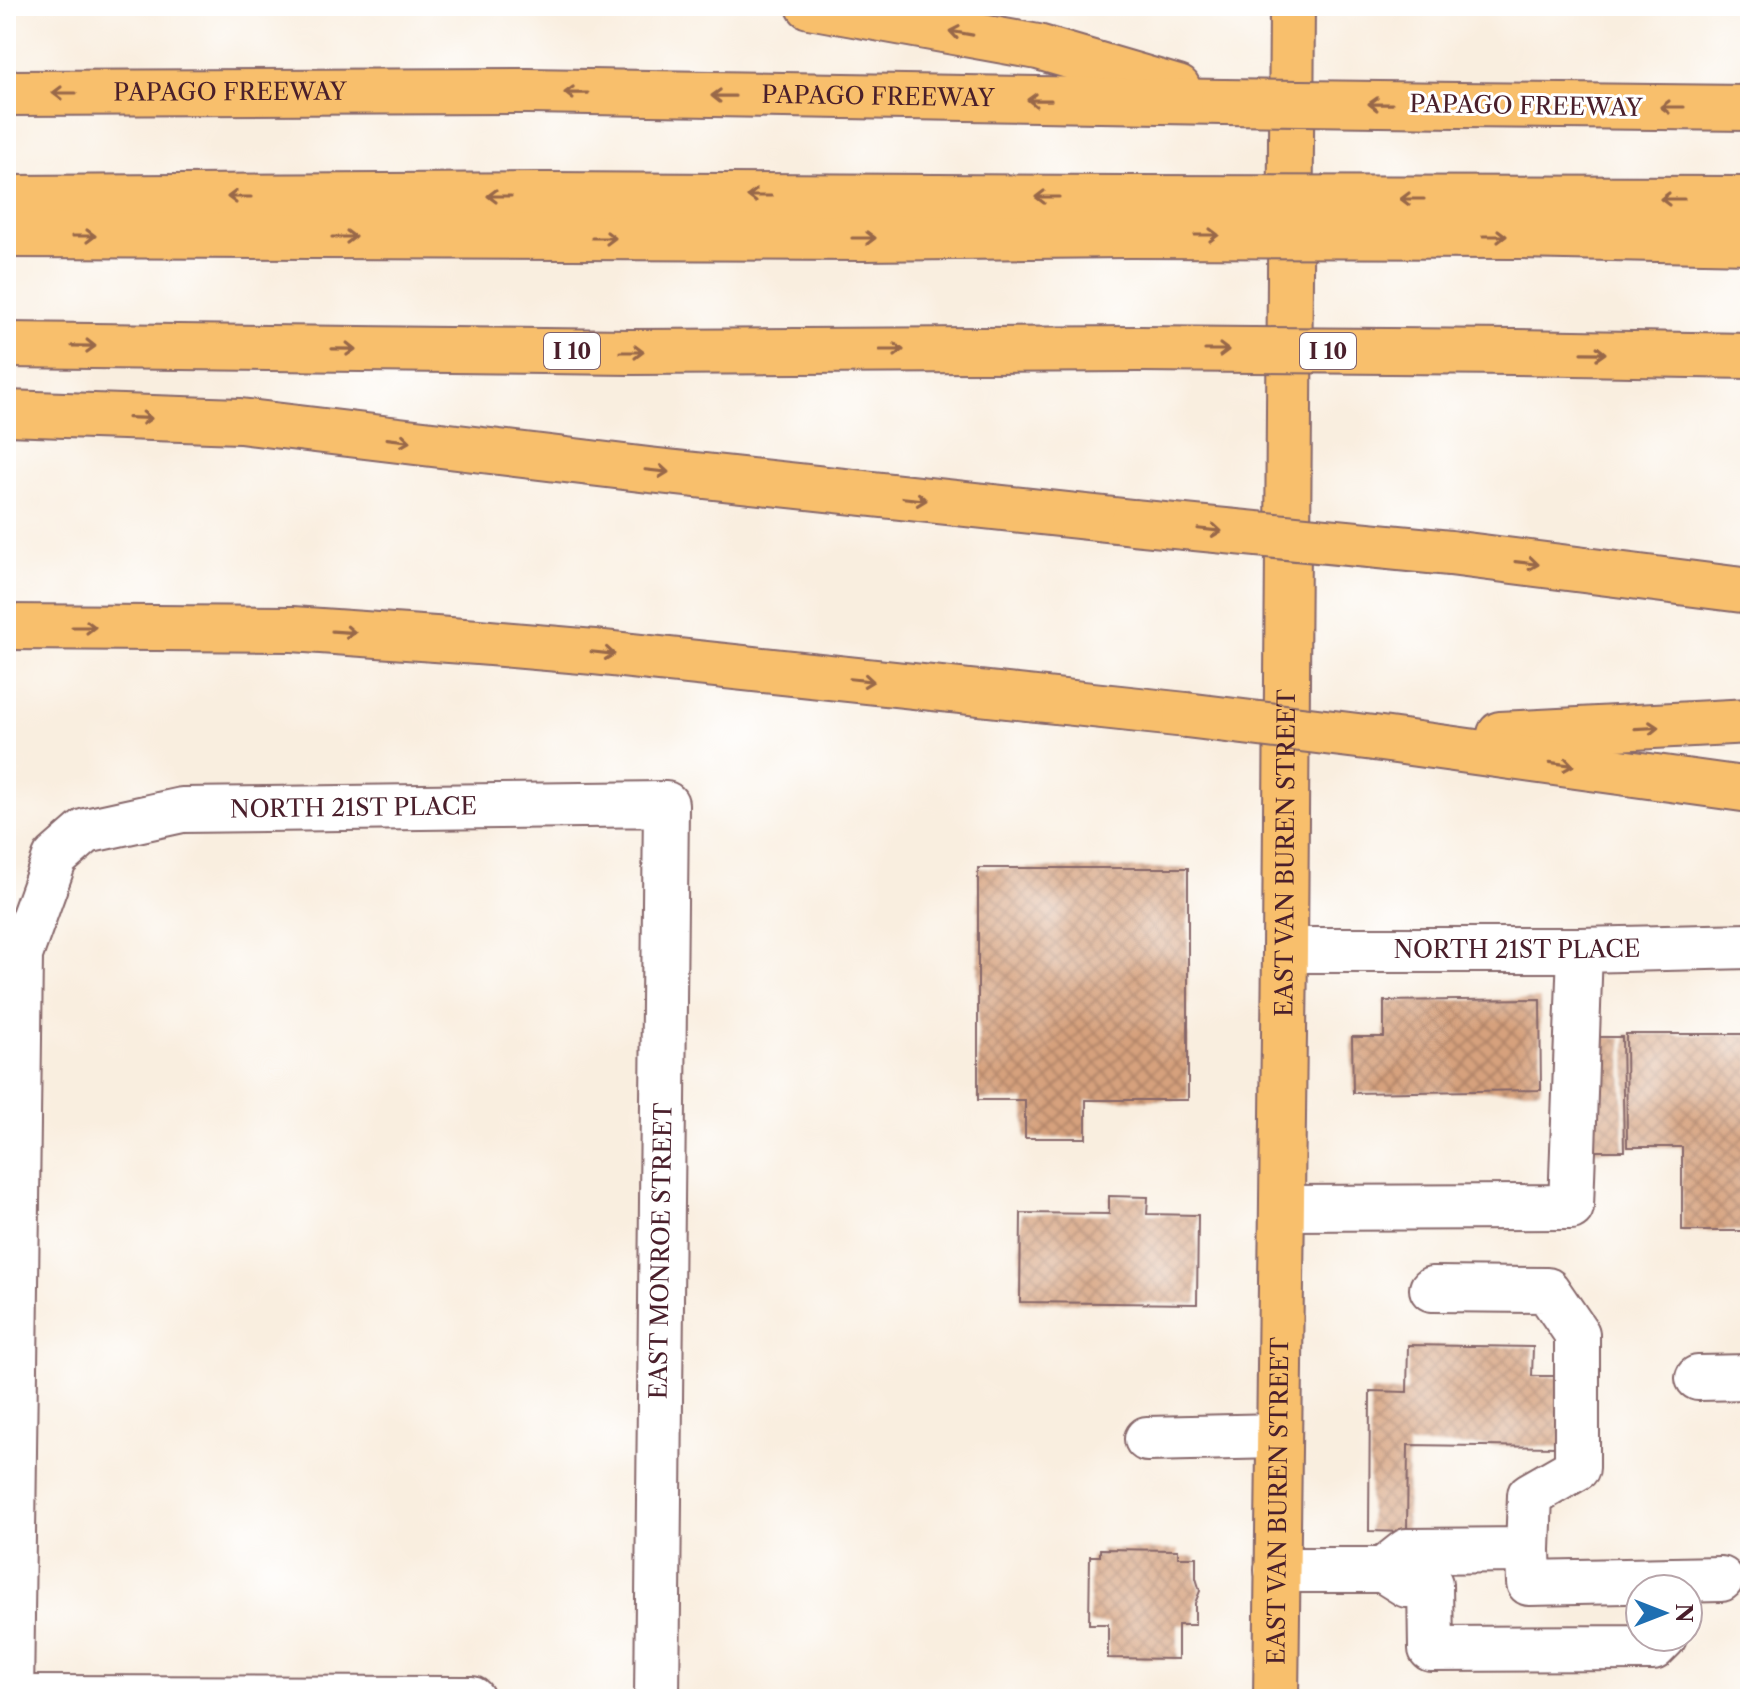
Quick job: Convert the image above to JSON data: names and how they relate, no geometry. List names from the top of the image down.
{
  "streets": {
    "main road": ["PAPAGO FREEWAY", "I 10", "EAST VAN BUREN STREET"],
    "street": ["NORTH 21ST PLACE", "EAST MONROE STREET"]
  },
  "crossings": [
    ["NORTH 21ST PLACE", "EAST VAN BUREN STREET"],
    ["NORTH 21ST PLACE", "EAST MONROE STREET"]
  ],
  "north": "right"
}
